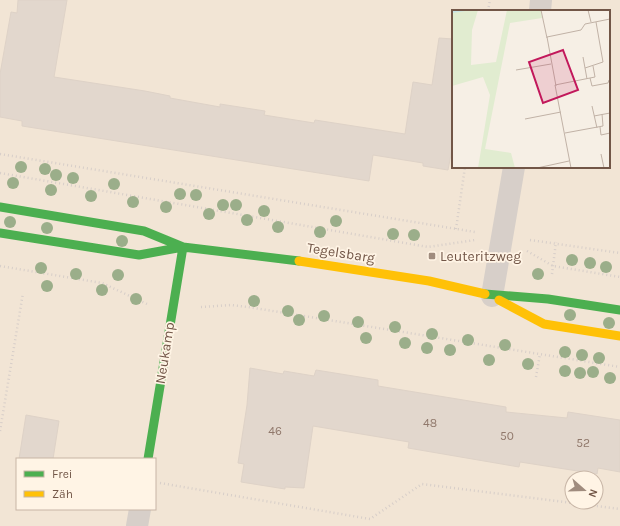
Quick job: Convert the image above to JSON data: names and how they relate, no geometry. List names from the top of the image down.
{
  "streets": {
    "street": ["Tegelsbarg", "Neukamp"]
  },
  "crossings": [
    ["Tegelsbarg", "Neukamp"]
  ],
  "places": {
    "transit": ["Leuteritzweg"]
  },
  "house_numbers": [
    "48",
    "46",
    "50",
    "52"
  ],
  "legend": ["Frei", "Zäh"],
  "north": "right"
}
